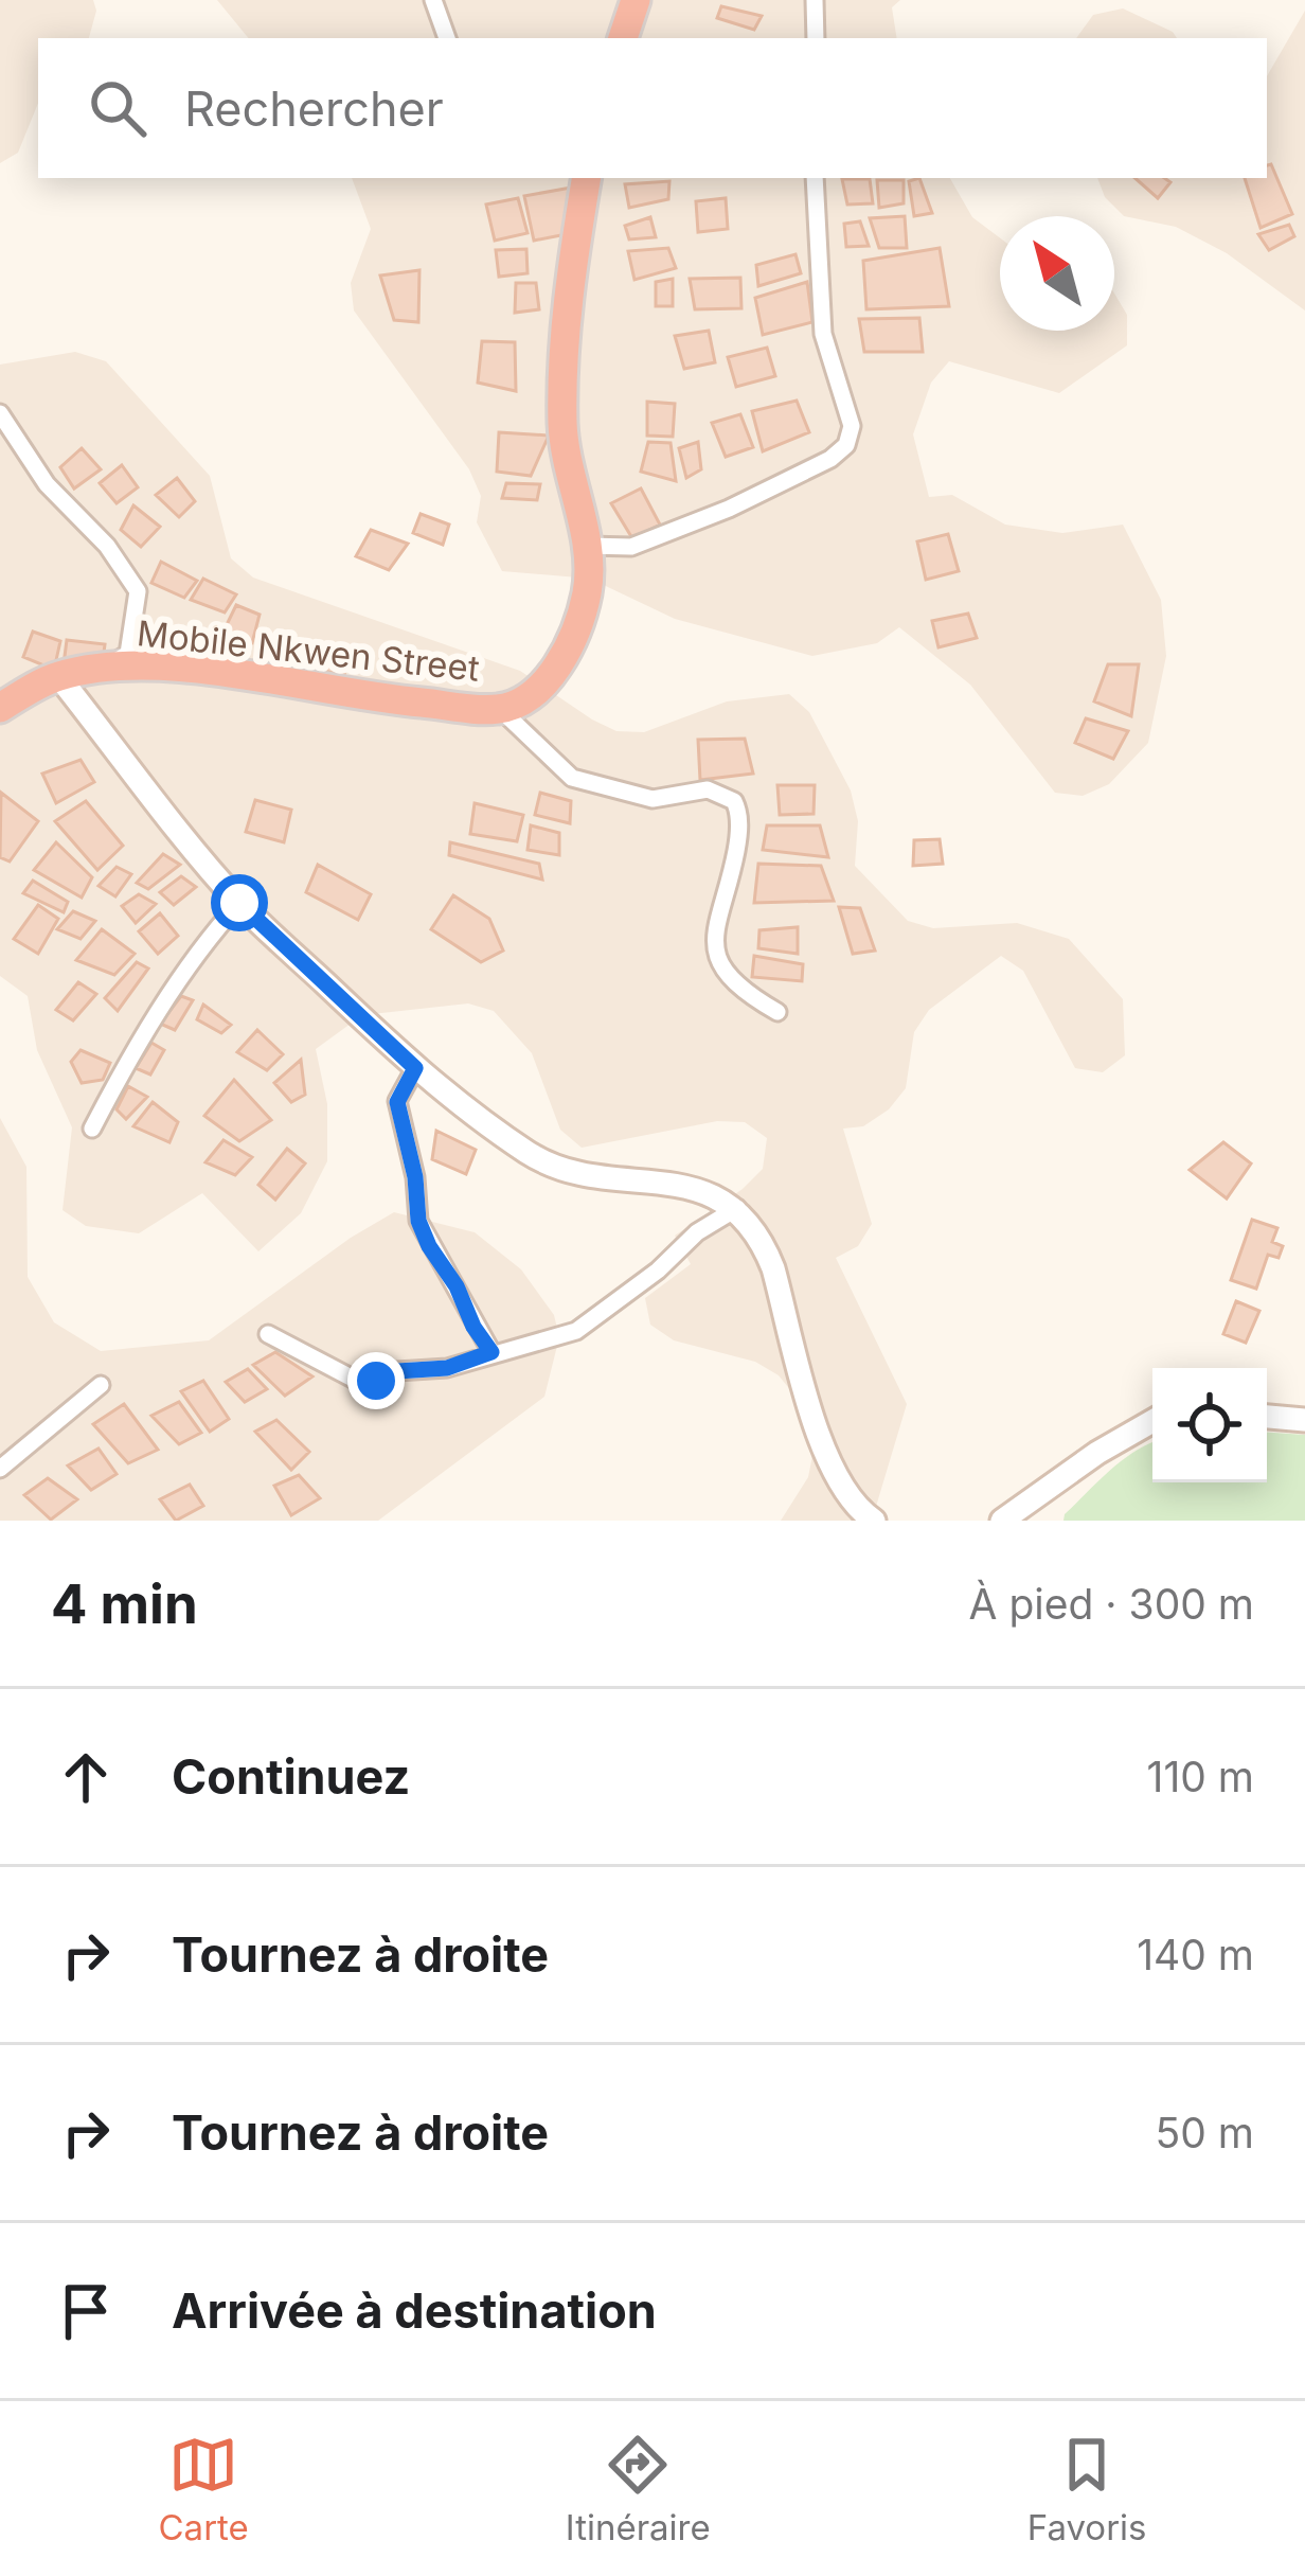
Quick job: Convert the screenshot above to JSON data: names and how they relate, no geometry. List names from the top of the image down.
{
  "streets": {
    "highway": ["Mobile Nkwen Street"]
  },
  "north": "top left",
  "page": {
    "search": "Rechercher",
    "heading": ["4 min", "À pied · 300 m"],
    "list": [
      ["Continuez", "110 m"],
      ["Tournez à droite", "140 m"],
      ["Tournez à droite", "50 m"],
      "Arrivée à destination"
    ],
    "nav": ["Carte", "Itinéraire", "Favoris"]
  }
}
